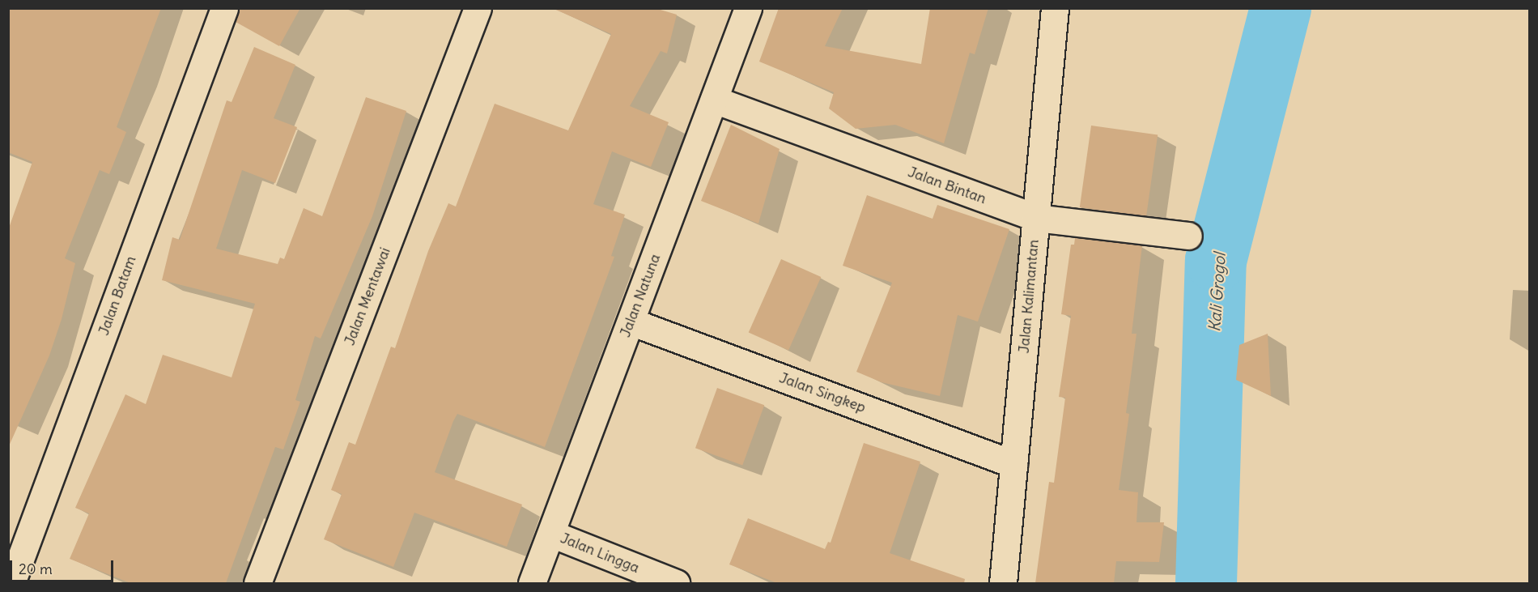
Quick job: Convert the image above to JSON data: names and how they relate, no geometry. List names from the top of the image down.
{
  "streets": {
    "street": [
      "Jalan Bintan",
      "Jalan Batam",
      "Jalan Natuna",
      "Jalan Mentawai",
      "Jalan Kalimantan",
      "Jalan Singkep",
      "Jalan Lingga"
    ]
  },
  "crossings": [
    ["Jalan Bintan", "Jalan Natuna"],
    ["Jalan Bintan", "Jalan Kalimantan"],
    ["Jalan Natuna", "Jalan Singkep"],
    ["Jalan Natuna", "Jalan Lingga"],
    ["Jalan Kalimantan", "Jalan Singkep"]
  ],
  "water": ["Kali Grogol"],
  "scale_bar": "20 m"
}
